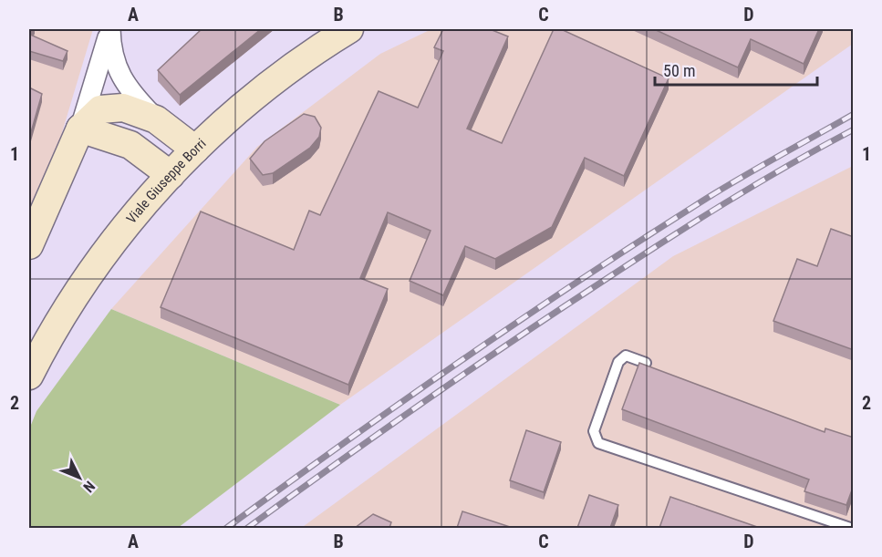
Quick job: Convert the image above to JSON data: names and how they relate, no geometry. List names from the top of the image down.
{
  "streets": {
    "main road": ["Viale Giuseppe Borri"]
  },
  "scale_bar": "50 m",
  "north": "bottom right",
  "grid": {
    "columns": [
      "A",
      "B",
      "C",
      "D"
    ],
    "rows": ["1", "2"]
  }
}
